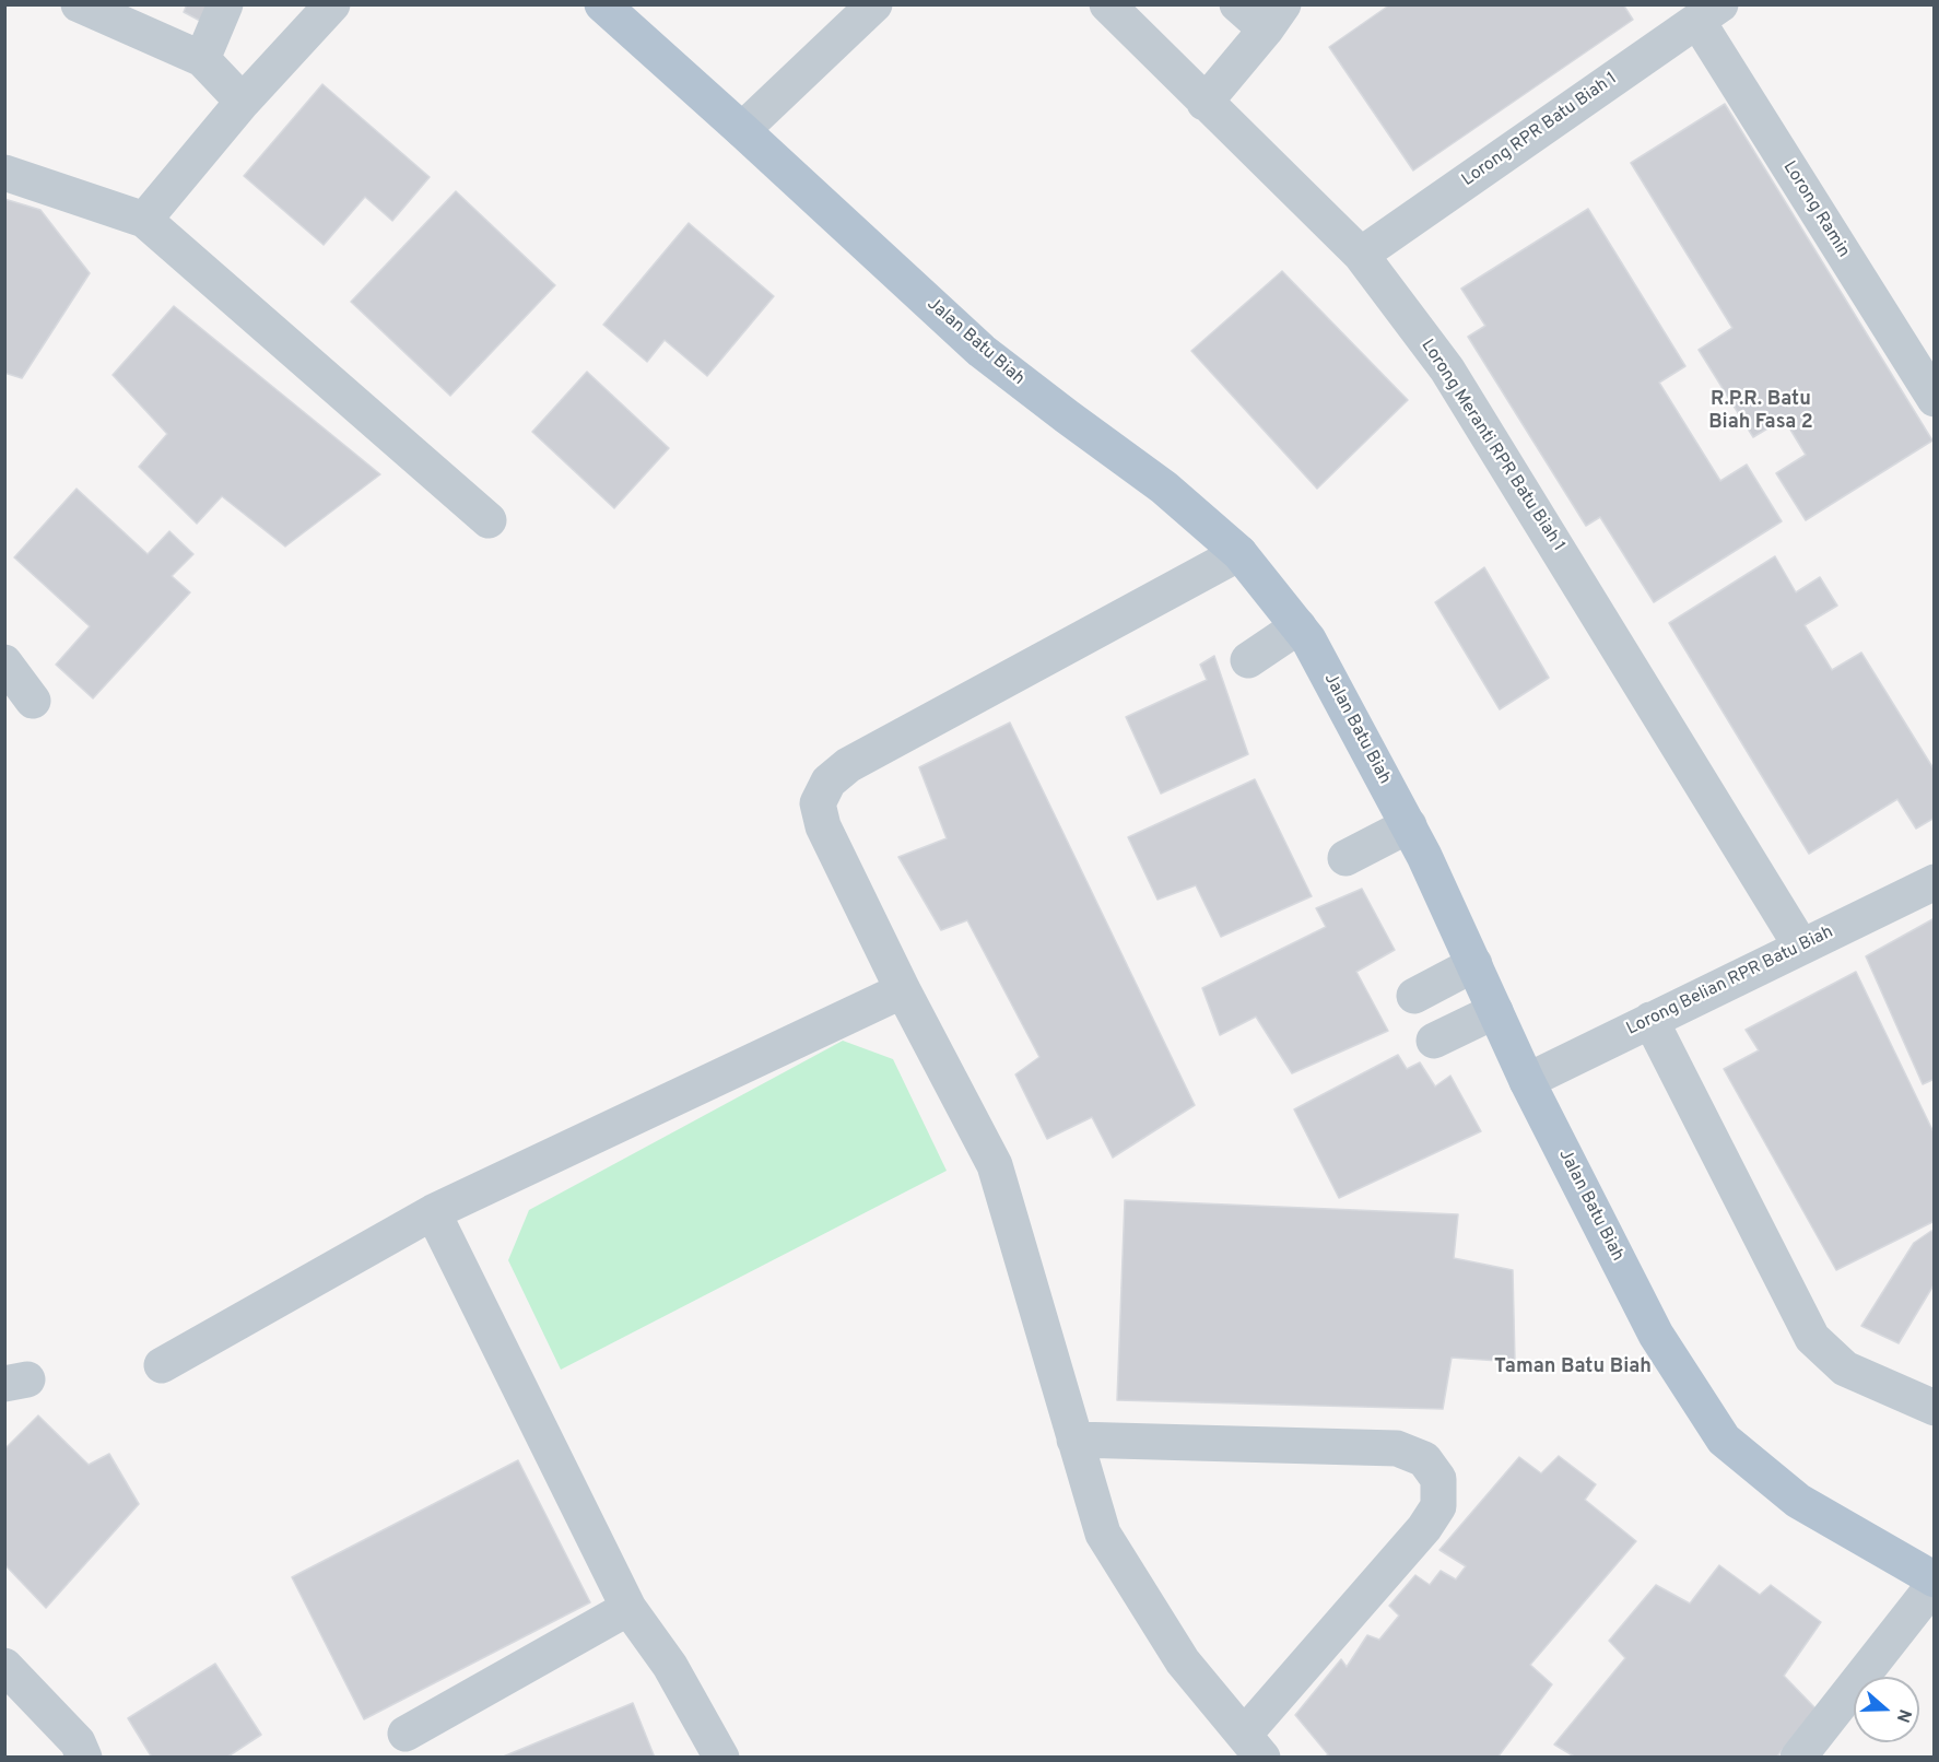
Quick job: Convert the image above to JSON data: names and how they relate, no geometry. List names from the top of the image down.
{
  "streets": {
    "main road": ["Jalan Batu Biah"],
    "street": [
      "Lorong RPR Batu Biah 1",
      "Lorong Ramin",
      "Lorong Meranti RPR Batu Biah 1",
      "Lorong Belian RPR Batu Biah"
    ]
  },
  "crossings": [
    ["Lorong RPR Batu Biah 1", "Lorong Ramin"],
    ["Lorong RPR Batu Biah 1", "Lorong Meranti RPR Batu Biah 1"],
    ["Jalan Batu Biah", "Lorong Belian RPR Batu Biah"],
    ["Lorong Meranti RPR Batu Biah 1", "Lorong Belian RPR Batu Biah"]
  ],
  "districts": ["R.P.R. Batu Biah Fasa 2", "Taman Batu Biah"],
  "north": "right"
}
